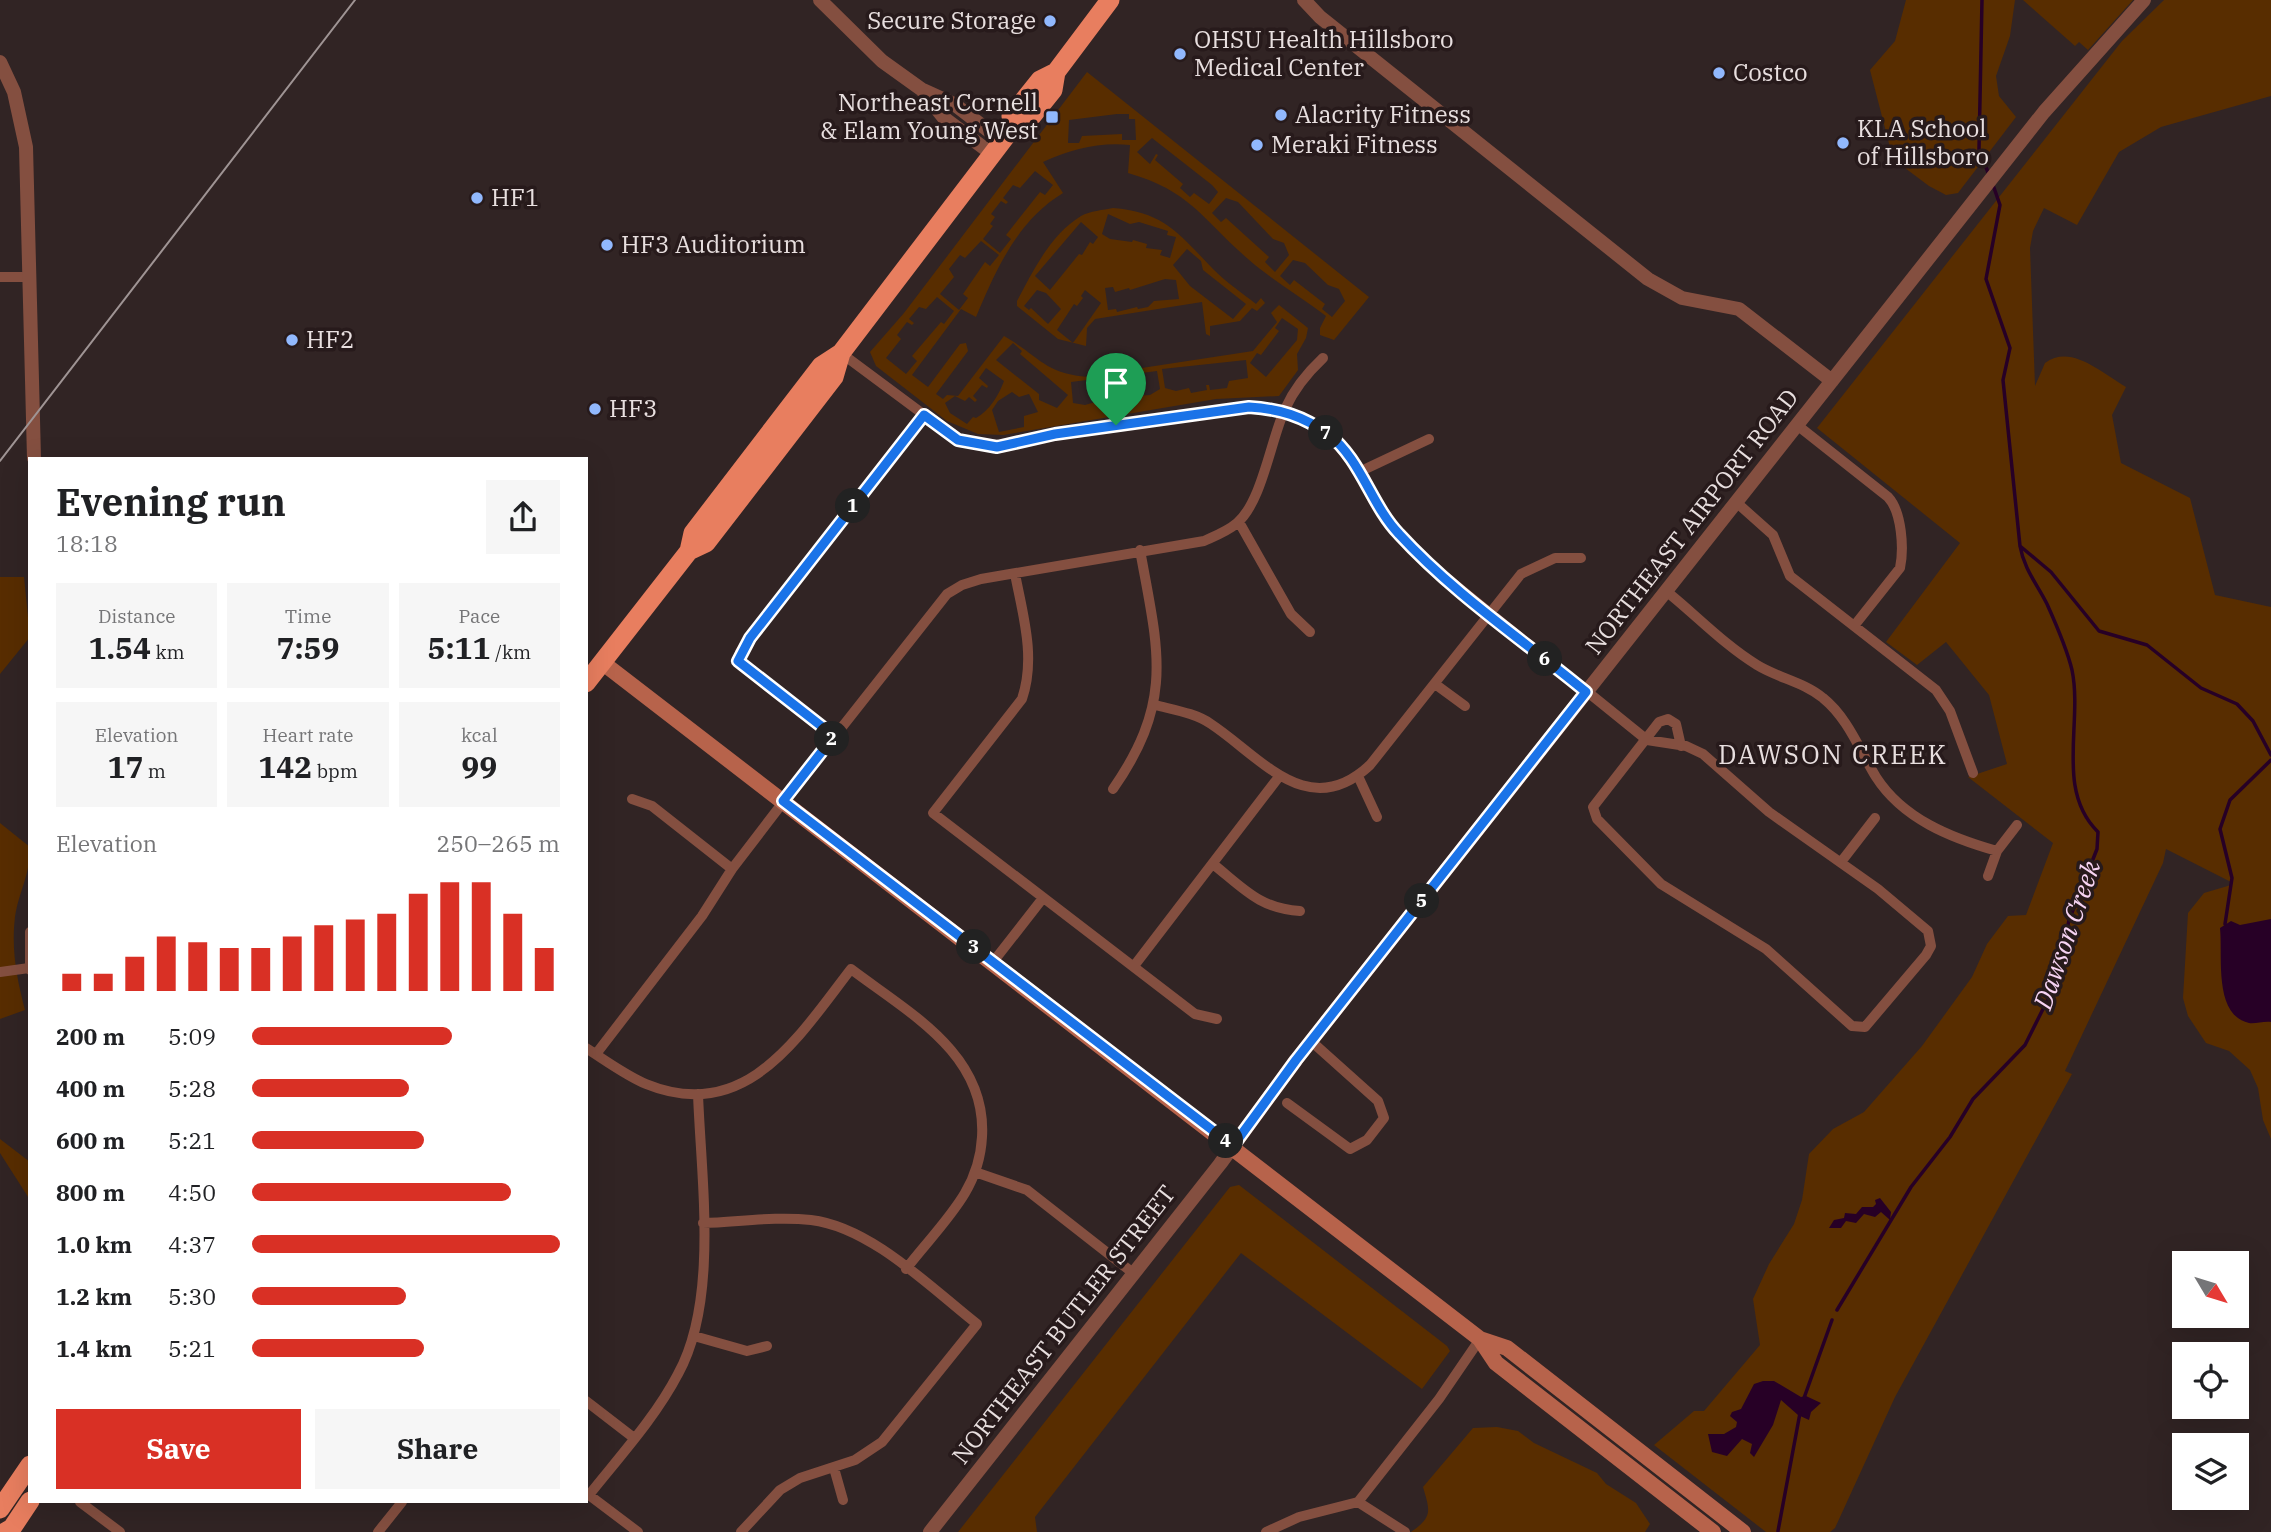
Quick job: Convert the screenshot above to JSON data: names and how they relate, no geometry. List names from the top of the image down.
{
  "streets": {
    "street": ["NORTHEAST AIRPORT ROAD", "NORTHEAST BUTLER STREET"]
  },
  "crossings": [
    ["NORTHEAST AIRPORT ROAD", "NORTHEAST BUTLER STREET"]
  ],
  "districts": ["DAWSON CREEK"],
  "water": ["Dawson Creek"],
  "places": {
    "other": [
      "Secure Storage",
      "OHSU Health Hillsboro Medical Center",
      "Costco",
      "Alacrity Fitness",
      "KLA School of Hillsboro",
      "Meraki Fitness",
      "HF1",
      "HF3 Auditorium",
      "HF2",
      "HF3"
    ],
    "transit": ["Northeast Cornell & Elam Young West"]
  },
  "north": "bottom right",
  "page": {
    "pins": [
      "7",
      "1",
      "6",
      "2",
      "5",
      "3",
      "4"
    ],
    "heading": ["Evening run", "18:18"],
    "stats": [
      ["Distance", "1.54 km"],
      ["Time", "7:59"],
      ["Pace", "5:11 /km"],
      ["Elevation", "17 m"],
      ["Heart rate", "142 bpm"],
      ["kcal", "99"]
    ],
    "chart": ["Elevation", "250–265 m"],
    "list": [
      {
        "name": "200 m",
        "note": "5:09"
      },
      {
        "name": "400 m",
        "note": "5:28"
      },
      {
        "name": "600 m",
        "note": "5:21"
      },
      {
        "name": "800 m",
        "note": "4:50"
      },
      {
        "name": "1.0 km",
        "note": "4:37"
      },
      {
        "name": "1.2 km",
        "note": "5:30"
      },
      {
        "name": "1.4 km",
        "note": "5:21"
      }
    ],
    "buttons": ["Save", "Share"]
  }
}
